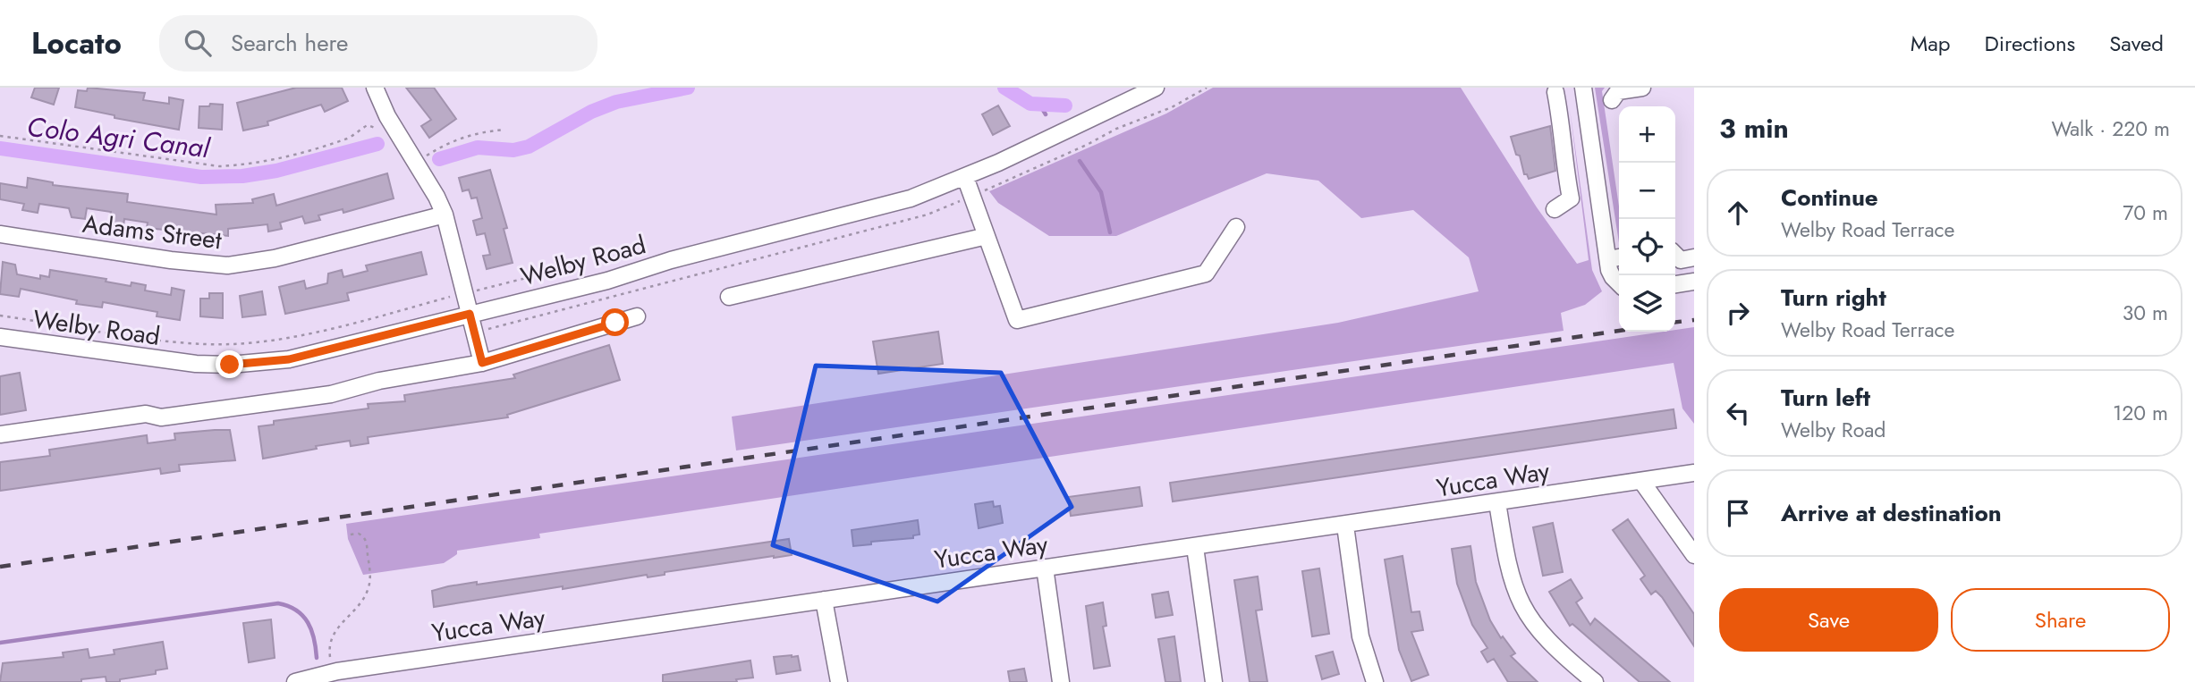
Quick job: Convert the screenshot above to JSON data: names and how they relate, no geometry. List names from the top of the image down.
{
  "streets": {
    "street": ["Adams Street", "Welby Road", "Yucca Way"]
  },
  "water": ["Colo Agri Canal"],
  "page": {
    "header": "Locato",
    "search": "Search here",
    "nav": ["Map", "Directions", "Saved"],
    "heading": ["3 min", "Walk · 220 m"],
    "map_buttons": ["+", "−"],
    "list": [
      ["Continue", "Welby Road Terrace", "70 m"],
      ["Turn right", "Welby Road Terrace", "30 m"],
      ["Turn left", "Welby Road", "120 m"],
      "Arrive at destination"
    ],
    "buttons": ["Save", "Share"]
  }
}
